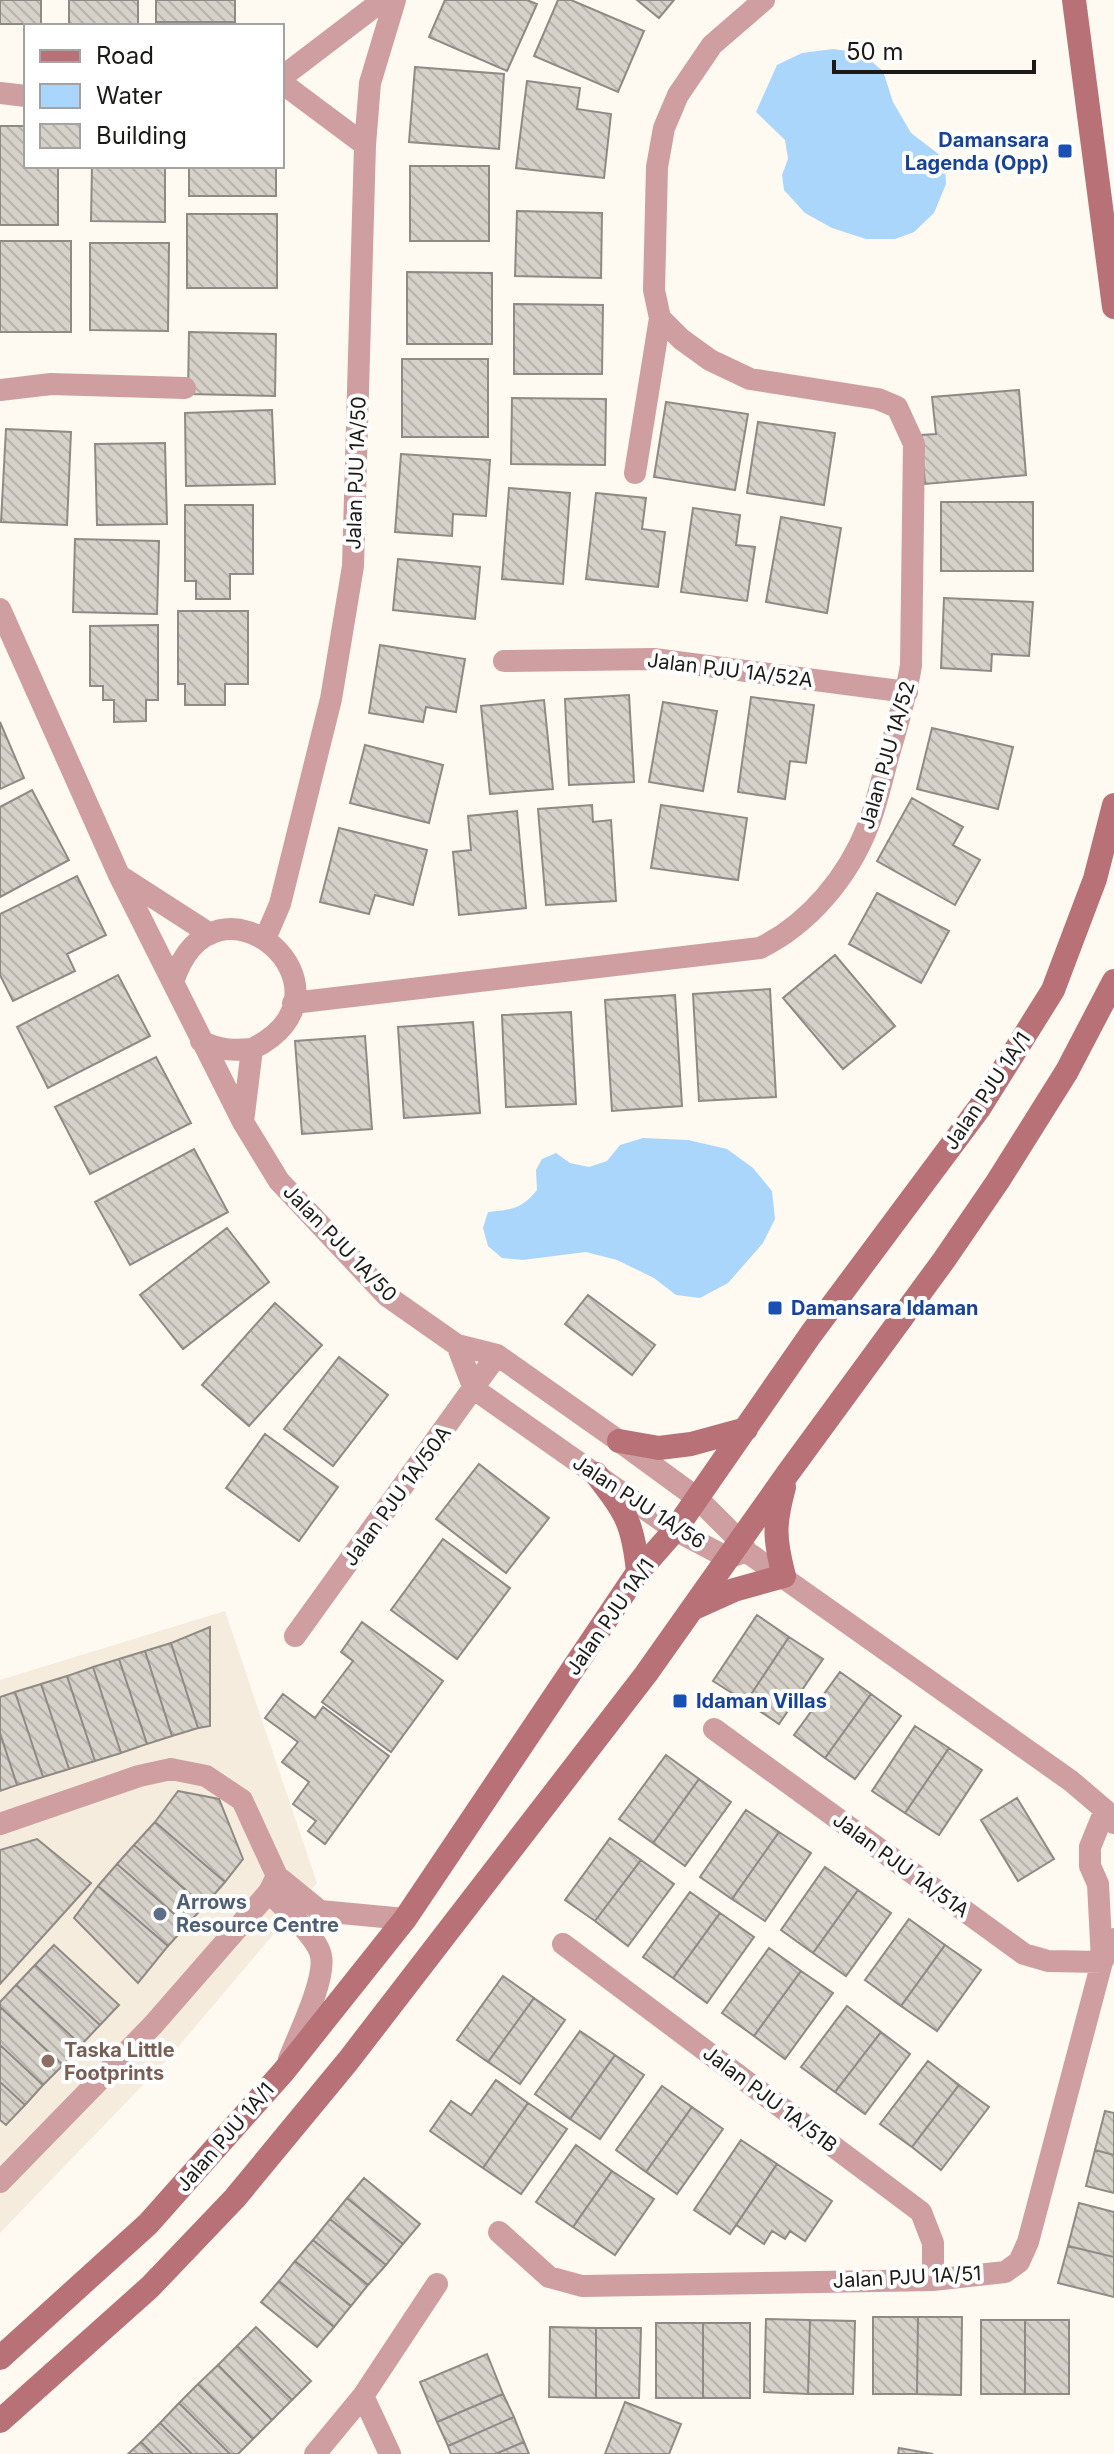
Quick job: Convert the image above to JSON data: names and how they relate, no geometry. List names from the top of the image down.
{
  "streets": {
    "main road": ["Jalan PJU 1A/1"],
    "street": [
      "Jalan PJU 1A/50",
      "Jalan PJU 1A/52A",
      "Jalan PJU 1A/52",
      "Jalan PJU 1A/50A",
      "Jalan PJU 1A/56",
      "Jalan PJU 1A/51A",
      "Jalan PJU 1A/51B",
      "Jalan PJU 1A/51"
    ]
  },
  "crossings": [
    ["Jalan PJU 1A/50", "Jalan PJU 1A/52"],
    ["Jalan PJU 1A/50", "Jalan PJU 1A/56"],
    ["Jalan PJU 1A/52A", "Jalan PJU 1A/52"],
    ["Jalan PJU 1A/1", "Jalan PJU 1A/56"],
    ["Jalan PJU 1A/50A", "Jalan PJU 1A/56"],
    ["Jalan PJU 1A/51A", "Jalan PJU 1A/51"],
    ["Jalan PJU 1A/51B", "Jalan PJU 1A/51"]
  ],
  "places": {
    "transit": ["Damansara Lagenda (Opp)", "Damansara Idaman", "Idaman Villas"],
    "other": ["Arrows Resource Centre", "Taska Little Footprints"]
  },
  "legend": ["Road", "Water", "Building"],
  "scale_bar": "50 m"
}
